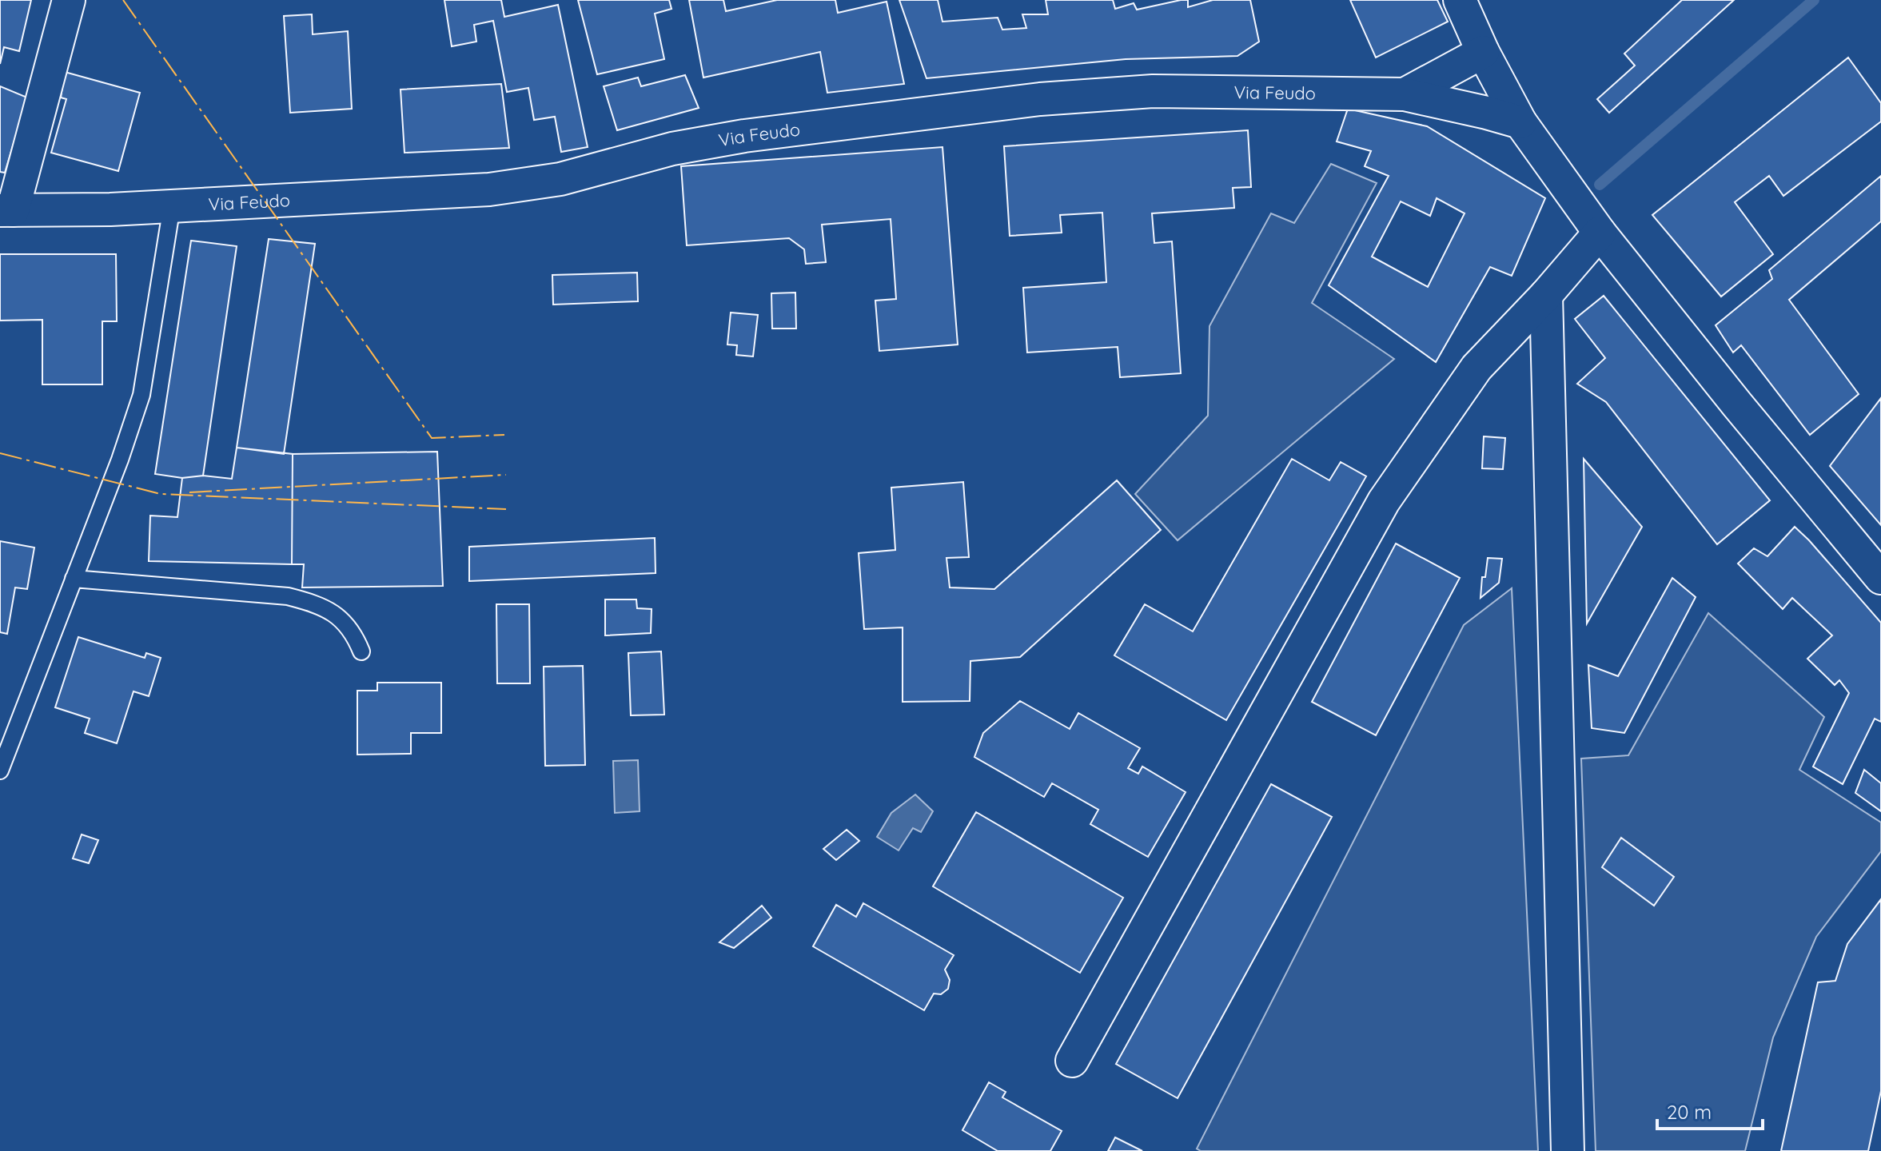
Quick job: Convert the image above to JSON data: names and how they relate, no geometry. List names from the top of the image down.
{
  "streets": {
    "street": ["Via Feudo"]
  },
  "scale_bar": "20 m"
}
